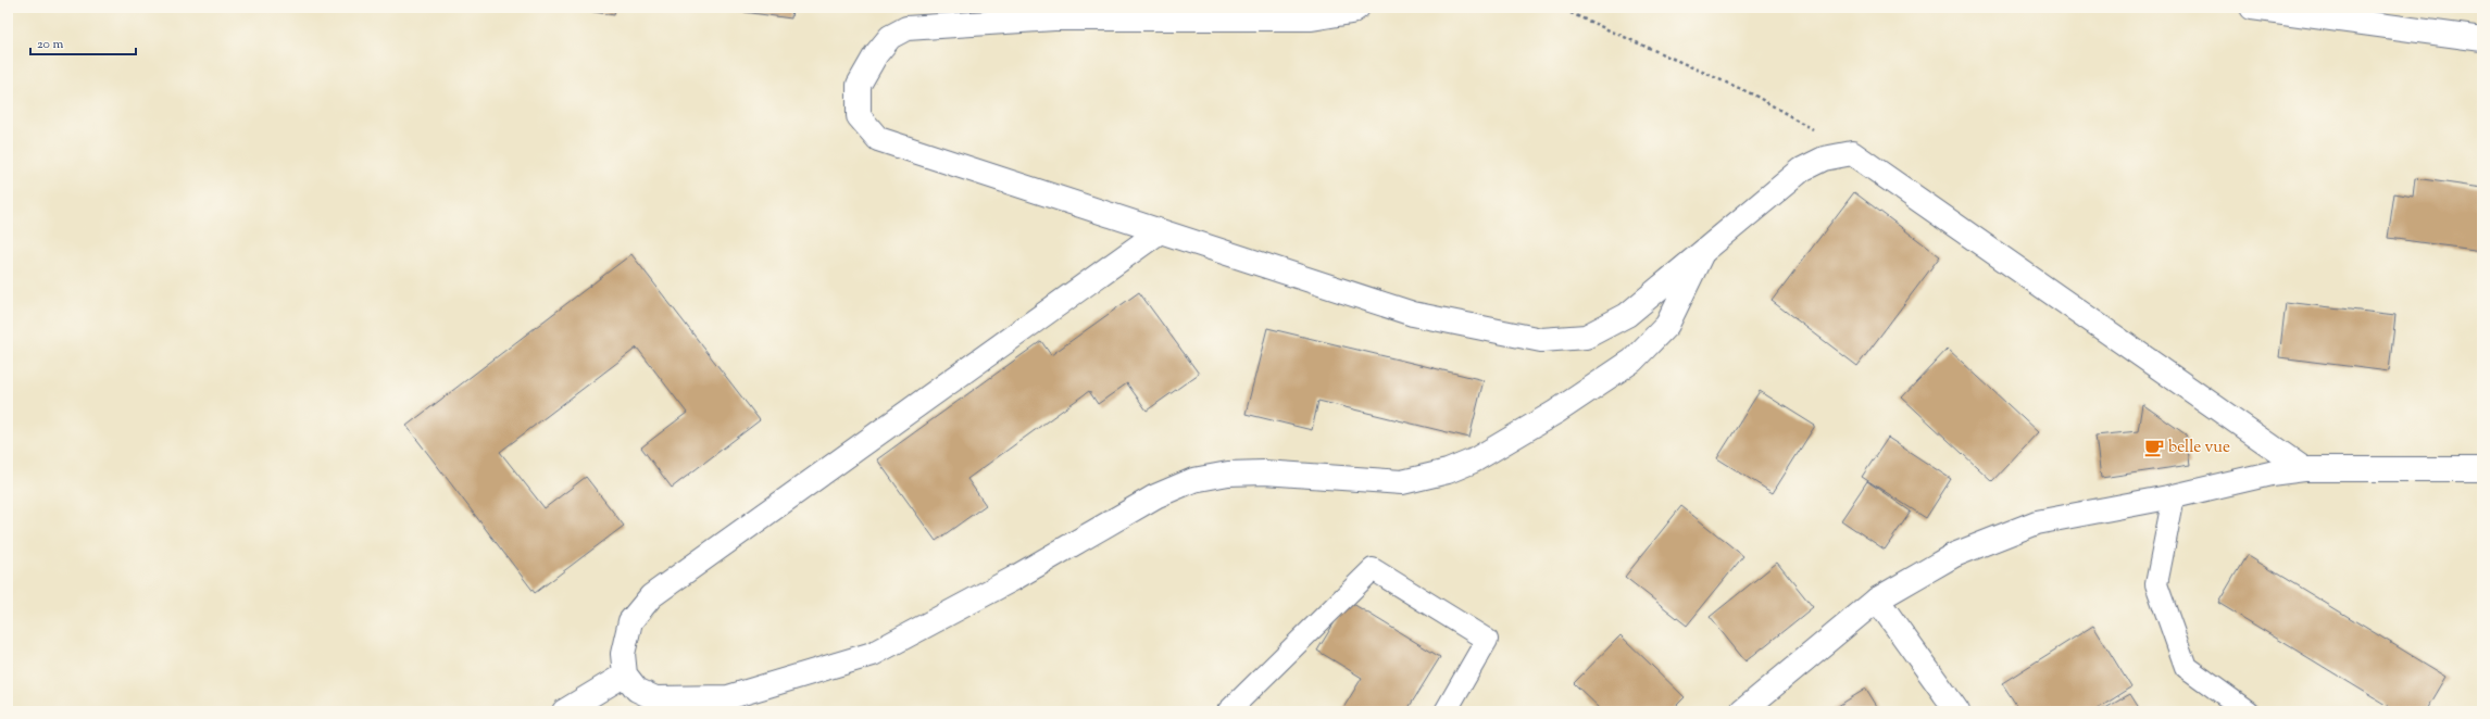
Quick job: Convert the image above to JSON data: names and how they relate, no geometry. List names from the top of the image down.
{
  "places": {
    "cafe": ["belle vue"]
  },
  "scale_bar": "20 m"
}
